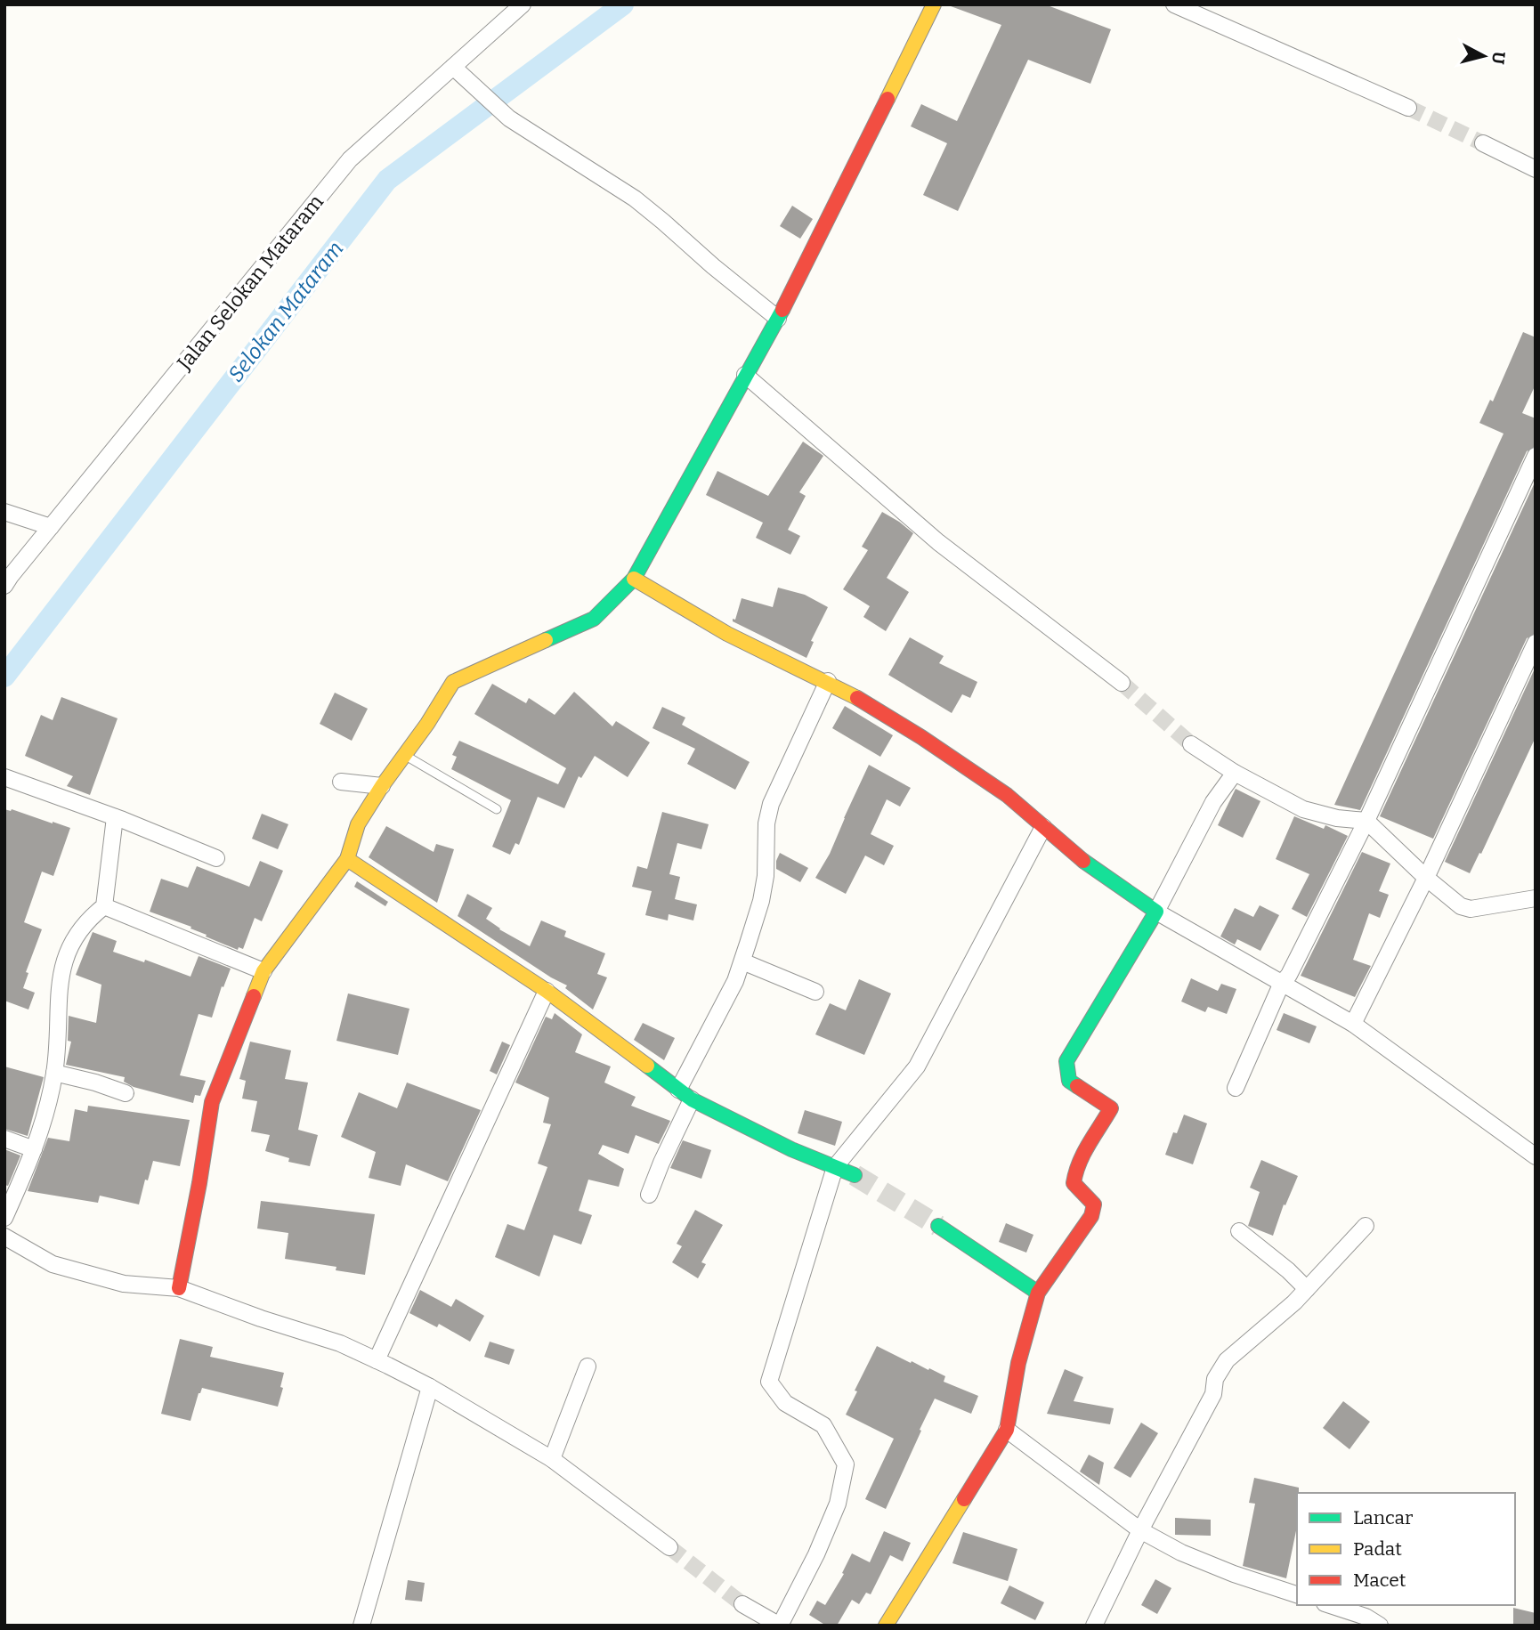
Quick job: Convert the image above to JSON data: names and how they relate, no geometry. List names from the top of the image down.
{
  "streets": {
    "street": ["Jalan Selokan Mataram"]
  },
  "water": ["Selokan Mataram"],
  "legend": ["Lancar", "Padat", "Macet"],
  "north": "right"
}
